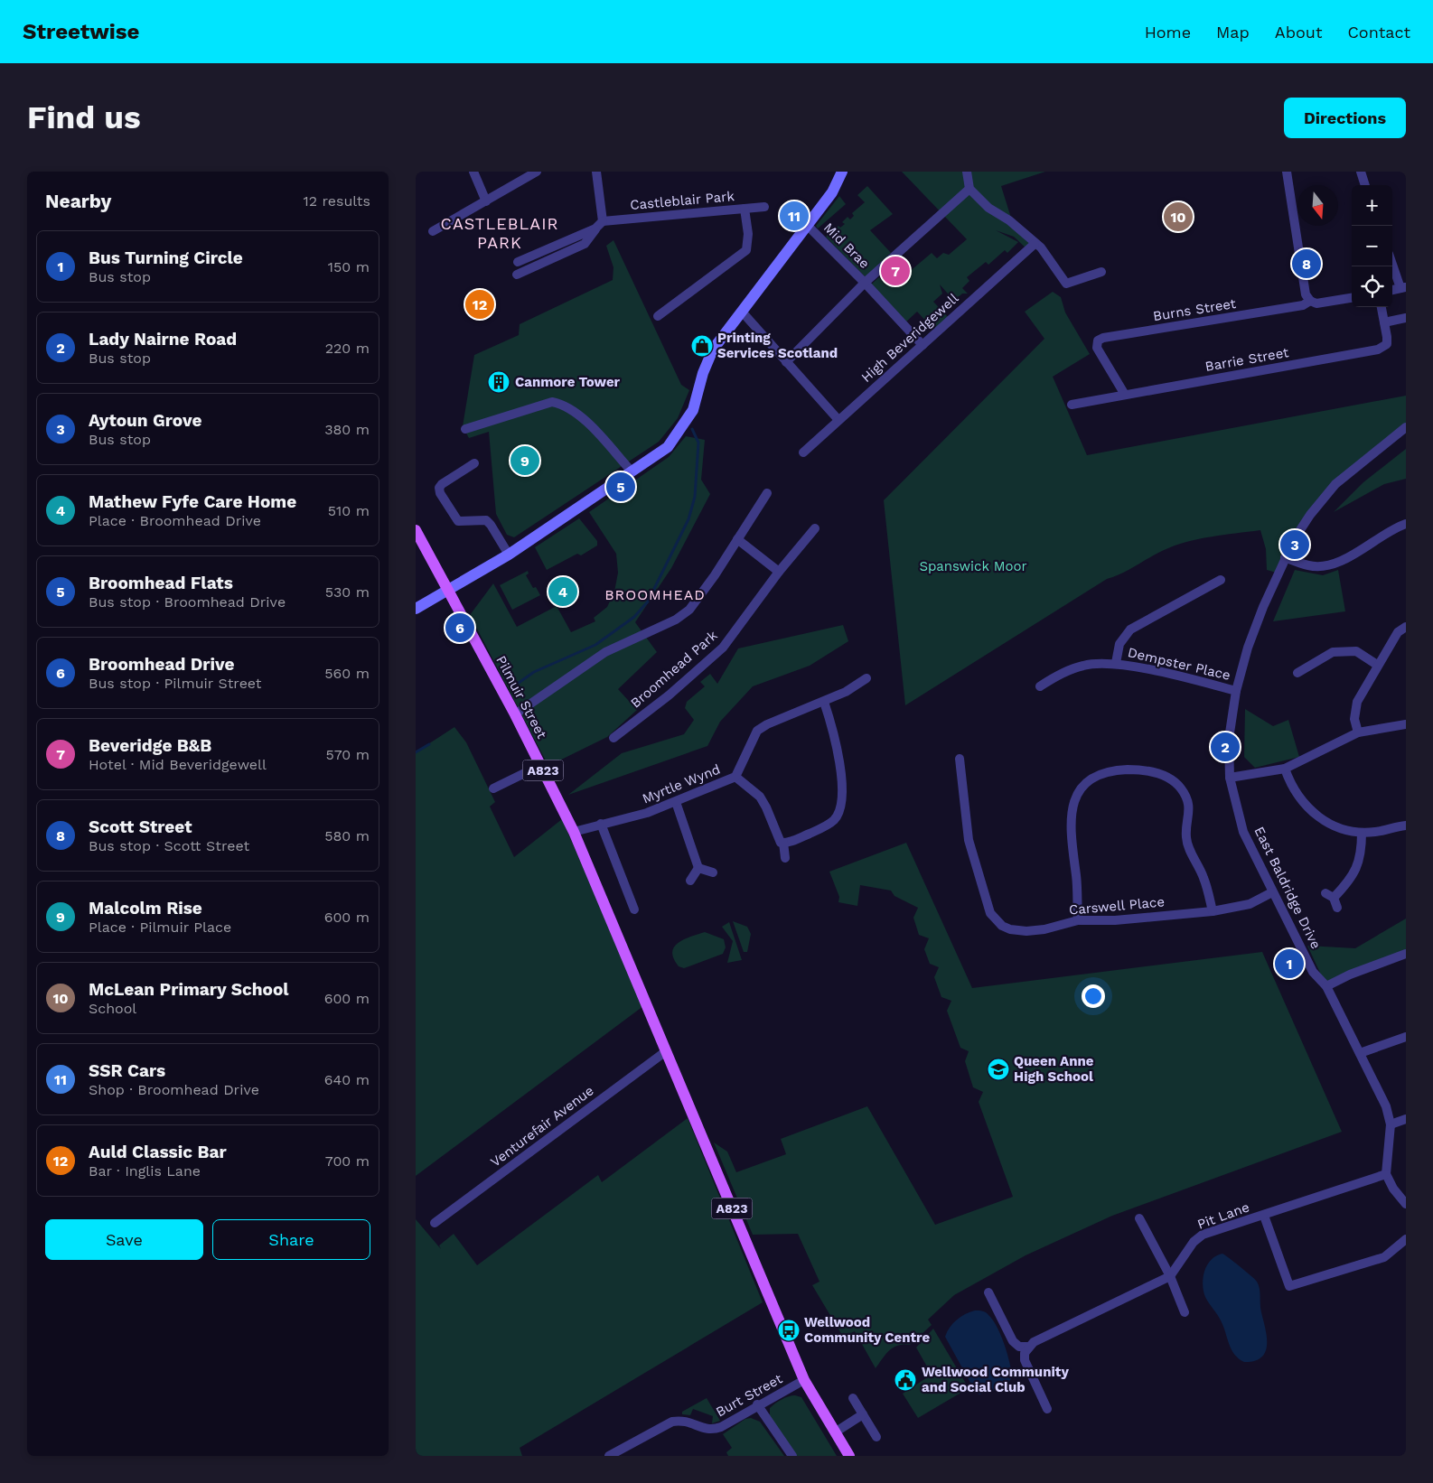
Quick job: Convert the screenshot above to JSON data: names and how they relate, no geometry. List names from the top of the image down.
{
  "streets": {
    "main road": ["Pilmuir Street", "A823"],
    "street": [
      "Castleblair Park",
      "Mid Brae",
      "Burns Street",
      "High Beveridgewell",
      "Barrie Street",
      "Dempster Place",
      "Broomhead Park",
      "Myrtle Wynd",
      "East Baldridge Drive",
      "Carswell Place",
      "Venturefair Avenue",
      "Pit Lane",
      "Burt Street"
    ]
  },
  "crossings": [
    ["Mid Brae", "High Beveridgewell"],
    ["Burns Street", "Barrie Street"],
    ["Dempster Place", "East Baldridge Drive"],
    ["Pilmuir Street", "A823"],
    ["Pilmuir Street", "Myrtle Wynd"],
    ["Pilmuir Street", "Venturefair Avenue"],
    ["A823", "Venturefair Avenue"],
    ["A823", "Burt Street"],
    ["East Baldridge Drive", "Carswell Place"],
    ["East Baldridge Drive", "Pit Lane"]
  ],
  "districts": ["CASTLEBLAIR PARK", "BROOMHEAD"],
  "parks": ["Spanswick Moor"],
  "places": {
    "shop": ["Printing Services Scotland"],
    "building": ["Canmore Tower"],
    "school or university": ["Queen Anne High School"],
    "bus stop": ["Wellwood Community Centre"],
    "public building": ["Wellwood Community and Social Club"]
  },
  "north": "bottom",
  "page": {
    "header": "Streetwise",
    "nav": [
      "Home",
      "Map",
      "About",
      "Contact"
    ],
    "buttons": [
      "Directions",
      ["Save", "Share"]
    ],
    "title": "Find us",
    "heading": ["Nearby", "12 results"],
    "map_buttons": ["+", "−"],
    "pins": [
      "11",
      "10",
      "8",
      "7",
      "12",
      "9",
      "5",
      "3",
      "4",
      "6",
      "2",
      "1"
    ],
    "list": [
      {
        "mark": "1",
        "name": "Bus Turning Circle",
        "note": "Bus stop",
        "value": "150 m"
      },
      {
        "mark": "2",
        "name": "Lady Nairne Road",
        "note": "Bus stop",
        "value": "220 m"
      },
      {
        "mark": "3",
        "name": "Aytoun Grove",
        "note": "Bus stop",
        "value": "380 m"
      },
      {
        "mark": "4",
        "name": "Mathew Fyfe Care Home",
        "note": "Place · Broomhead Drive",
        "value": "510 m"
      },
      {
        "mark": "5",
        "name": "Broomhead Flats",
        "note": "Bus stop · Broomhead Drive",
        "value": "530 m"
      },
      {
        "mark": "6",
        "name": "Broomhead Drive",
        "note": "Bus stop · Pilmuir Street",
        "value": "560 m"
      },
      {
        "mark": "7",
        "name": "Beveridge B&B",
        "note": "Hotel · Mid Beveridgewell",
        "value": "570 m"
      },
      {
        "mark": "8",
        "name": "Scott Street",
        "note": "Bus stop · Scott Street",
        "value": "580 m"
      },
      {
        "mark": "9",
        "name": "Malcolm Rise",
        "note": "Place · Pilmuir Place",
        "value": "600 m"
      },
      {
        "mark": "10",
        "name": "McLean Primary School",
        "note": "School",
        "value": "600 m"
      },
      {
        "mark": "11",
        "name": "SSR Cars",
        "note": "Shop · Broomhead Drive",
        "value": "640 m"
      },
      {
        "mark": "12",
        "name": "Auld Classic Bar",
        "note": "Bar · Inglis Lane",
        "value": "700 m"
      }
    ]
  }
}
